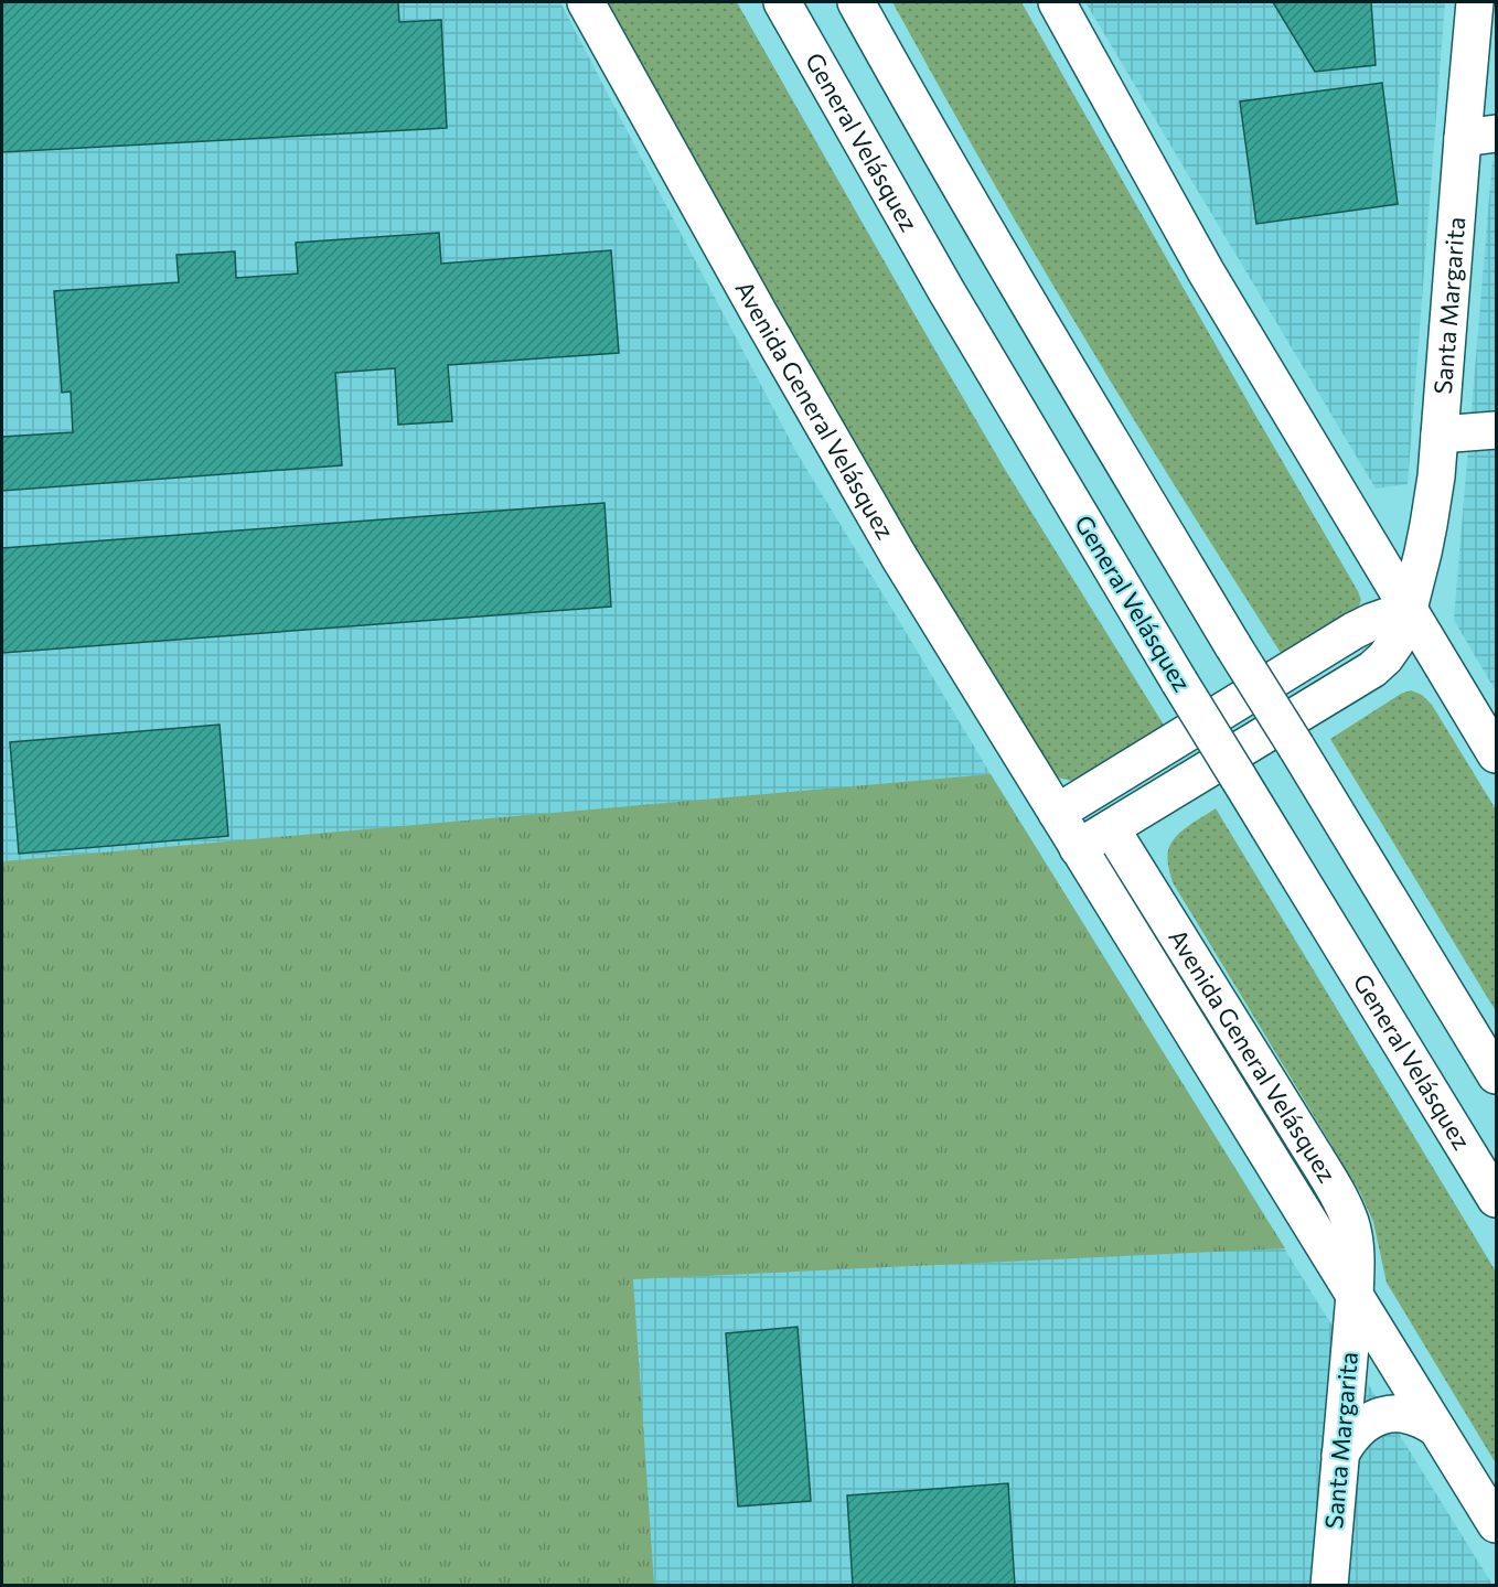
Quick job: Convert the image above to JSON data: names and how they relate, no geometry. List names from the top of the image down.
{
  "streets": {
    "main road": ["General Velásquez", "Santa Margarita", "Avenida General Velásquez"]
  },
  "crossings": [
    ["Santa Margarita", "Avenida General Velásquez"]
  ]
}
